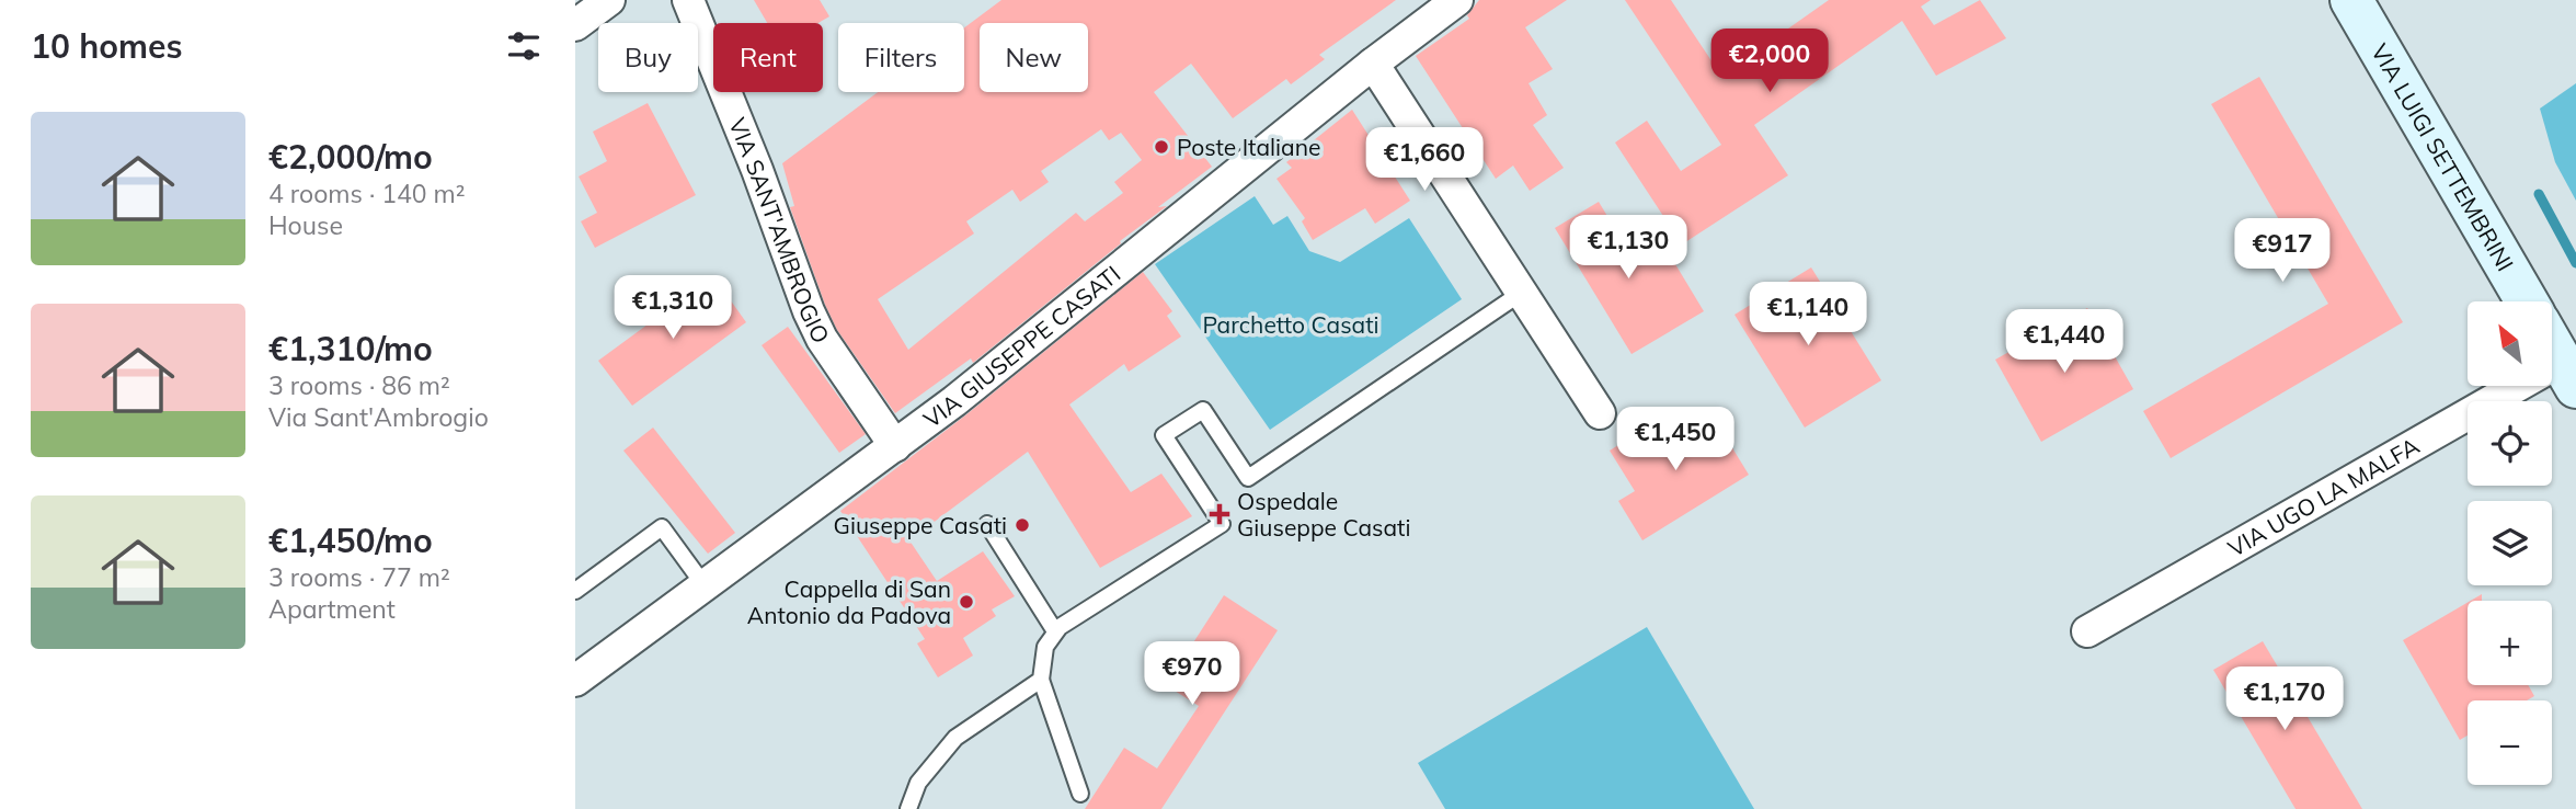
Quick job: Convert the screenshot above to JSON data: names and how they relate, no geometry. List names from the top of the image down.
{
  "streets": {
    "street": [
      "VIA LUIGI SETTEMBRINI",
      "VIA SANT'AMBROGIO",
      "VIA GIUSEPPE CASATI",
      "VIA UGO LA MALFA"
    ]
  },
  "crossings": [
    ["VIA SANT'AMBROGIO", "VIA GIUSEPPE CASATI"]
  ],
  "parks": ["Parchetto Casati"],
  "places": {
    "other": ["Poste Italiane", "Giuseppe Casati", "Cappella di San Antonio da Padova"],
    "health": ["Ospedale Giuseppe Casati"]
  },
  "north": "top left",
  "page": {
    "heading": "10 homes",
    "chip": [
      "Buy",
      "Rent",
      "Filters",
      "New"
    ],
    "price": [
      "€2,000",
      "€1,660",
      "€1,130",
      "€917",
      "€1,310",
      "€1,140",
      "€1,440",
      "€1,450",
      "€970",
      "€1,170"
    ],
    "list": [
      {
        "name": "€2,000/mo",
        "note": "4 rooms · 140 m² · House"
      },
      {
        "name": "€1,310/mo",
        "note": "3 rooms · 86 m² · Via Sant'Ambrogio"
      },
      {
        "name": "€1,450/mo",
        "note": "3 rooms · 77 m² · Apartment"
      }
    ],
    "map_buttons": ["+", "−"]
  }
}
